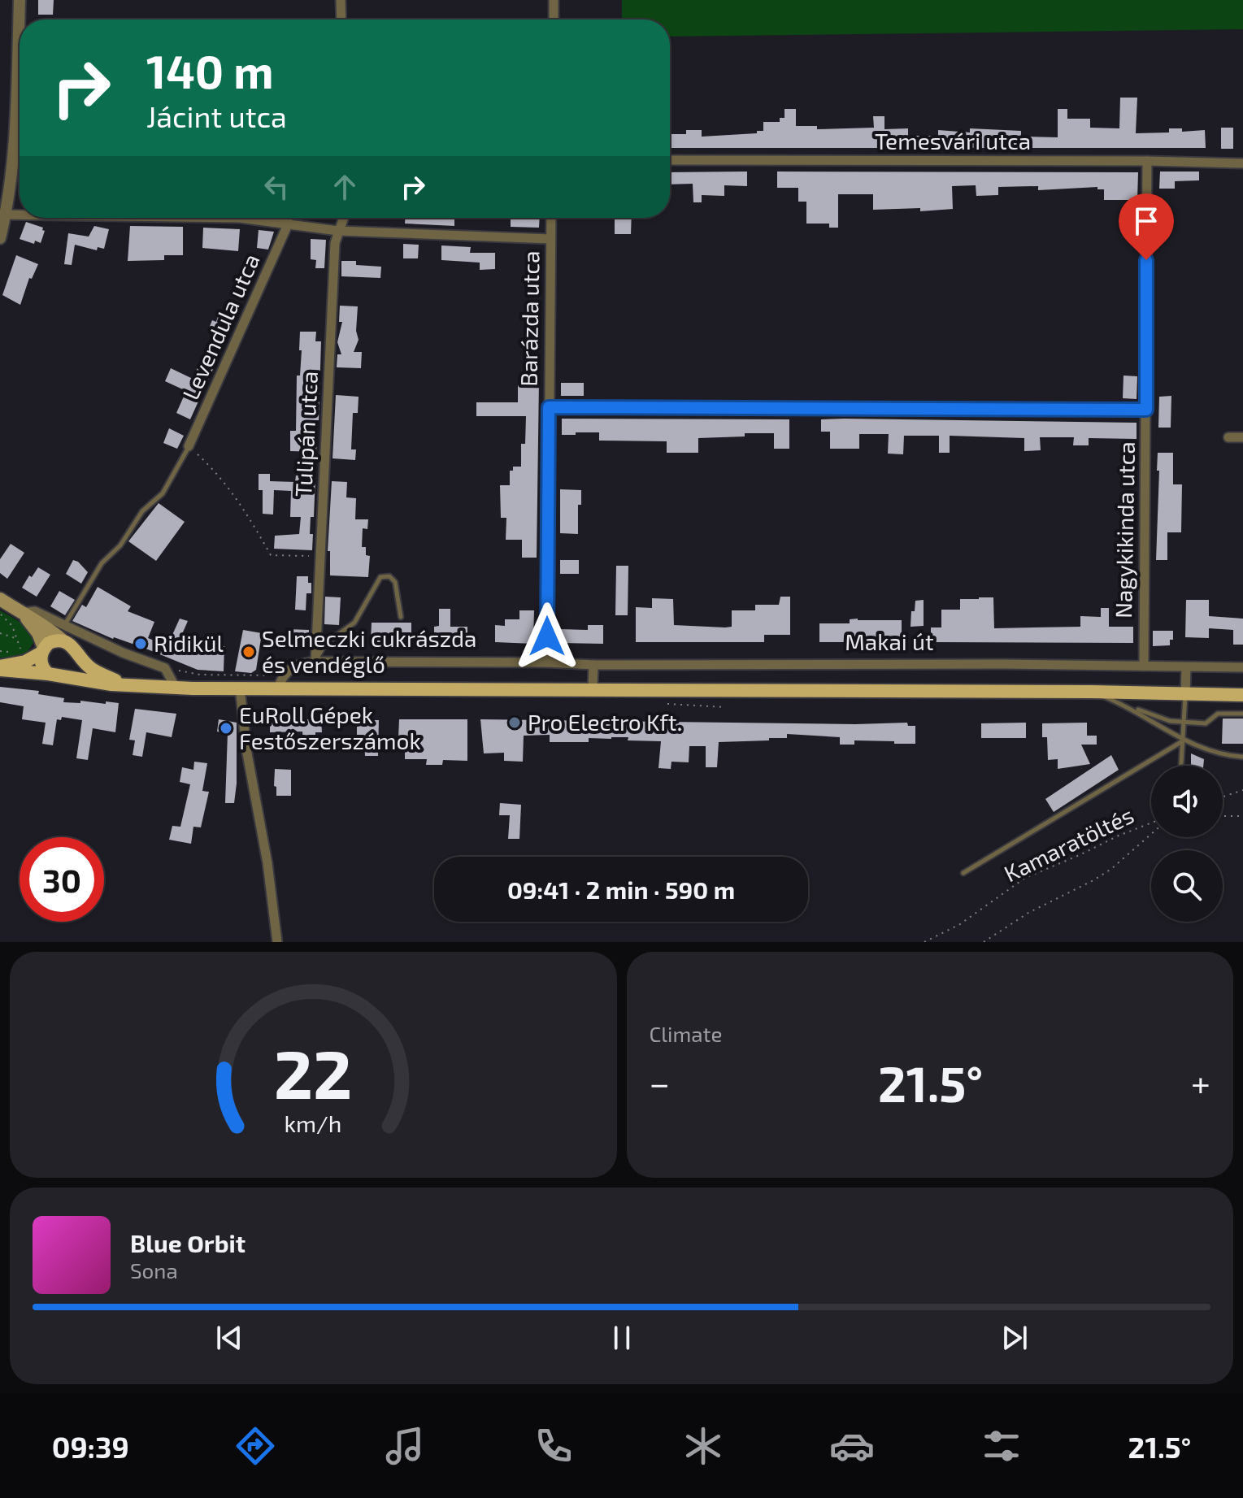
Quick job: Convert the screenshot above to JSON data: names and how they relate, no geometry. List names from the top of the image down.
{
  "streets": {
    "main road": ["Makai út"],
    "street": [
      "Temesvári utca",
      "Barázda utca",
      "Levendula utca",
      "Tulipán utca",
      "Nagykikinda utca"
    ],
    "path": ["Kamaratöltés"]
  },
  "crossings": [
    ["Temesvári utca", "Nagykikinda utca"],
    ["Barázda utca", "Makai út"],
    ["Tulipán utca", "Makai út"],
    ["Nagykikinda utca", "Makai út"]
  ],
  "places": [
    "Ridikül",
    "Selmeczki cukrászda és vendéglő",
    "Pro Electro Kft.",
    "EuRoll Gépek Festőszerszámok"
  ],
  "page": {
    "turn": ["140 m", "Jácint utca"],
    "limit": "30",
    "trip": "09:41 · 2 min · 590 m",
    "tile": "Climate",
    "heat": ["−", "21.5°", "+"],
    "song": ["Blue Orbit", "Sona"],
    "tabs": ["09:39", "21.5°"],
    "gauge": ["22", "km/h"]
  }
}
